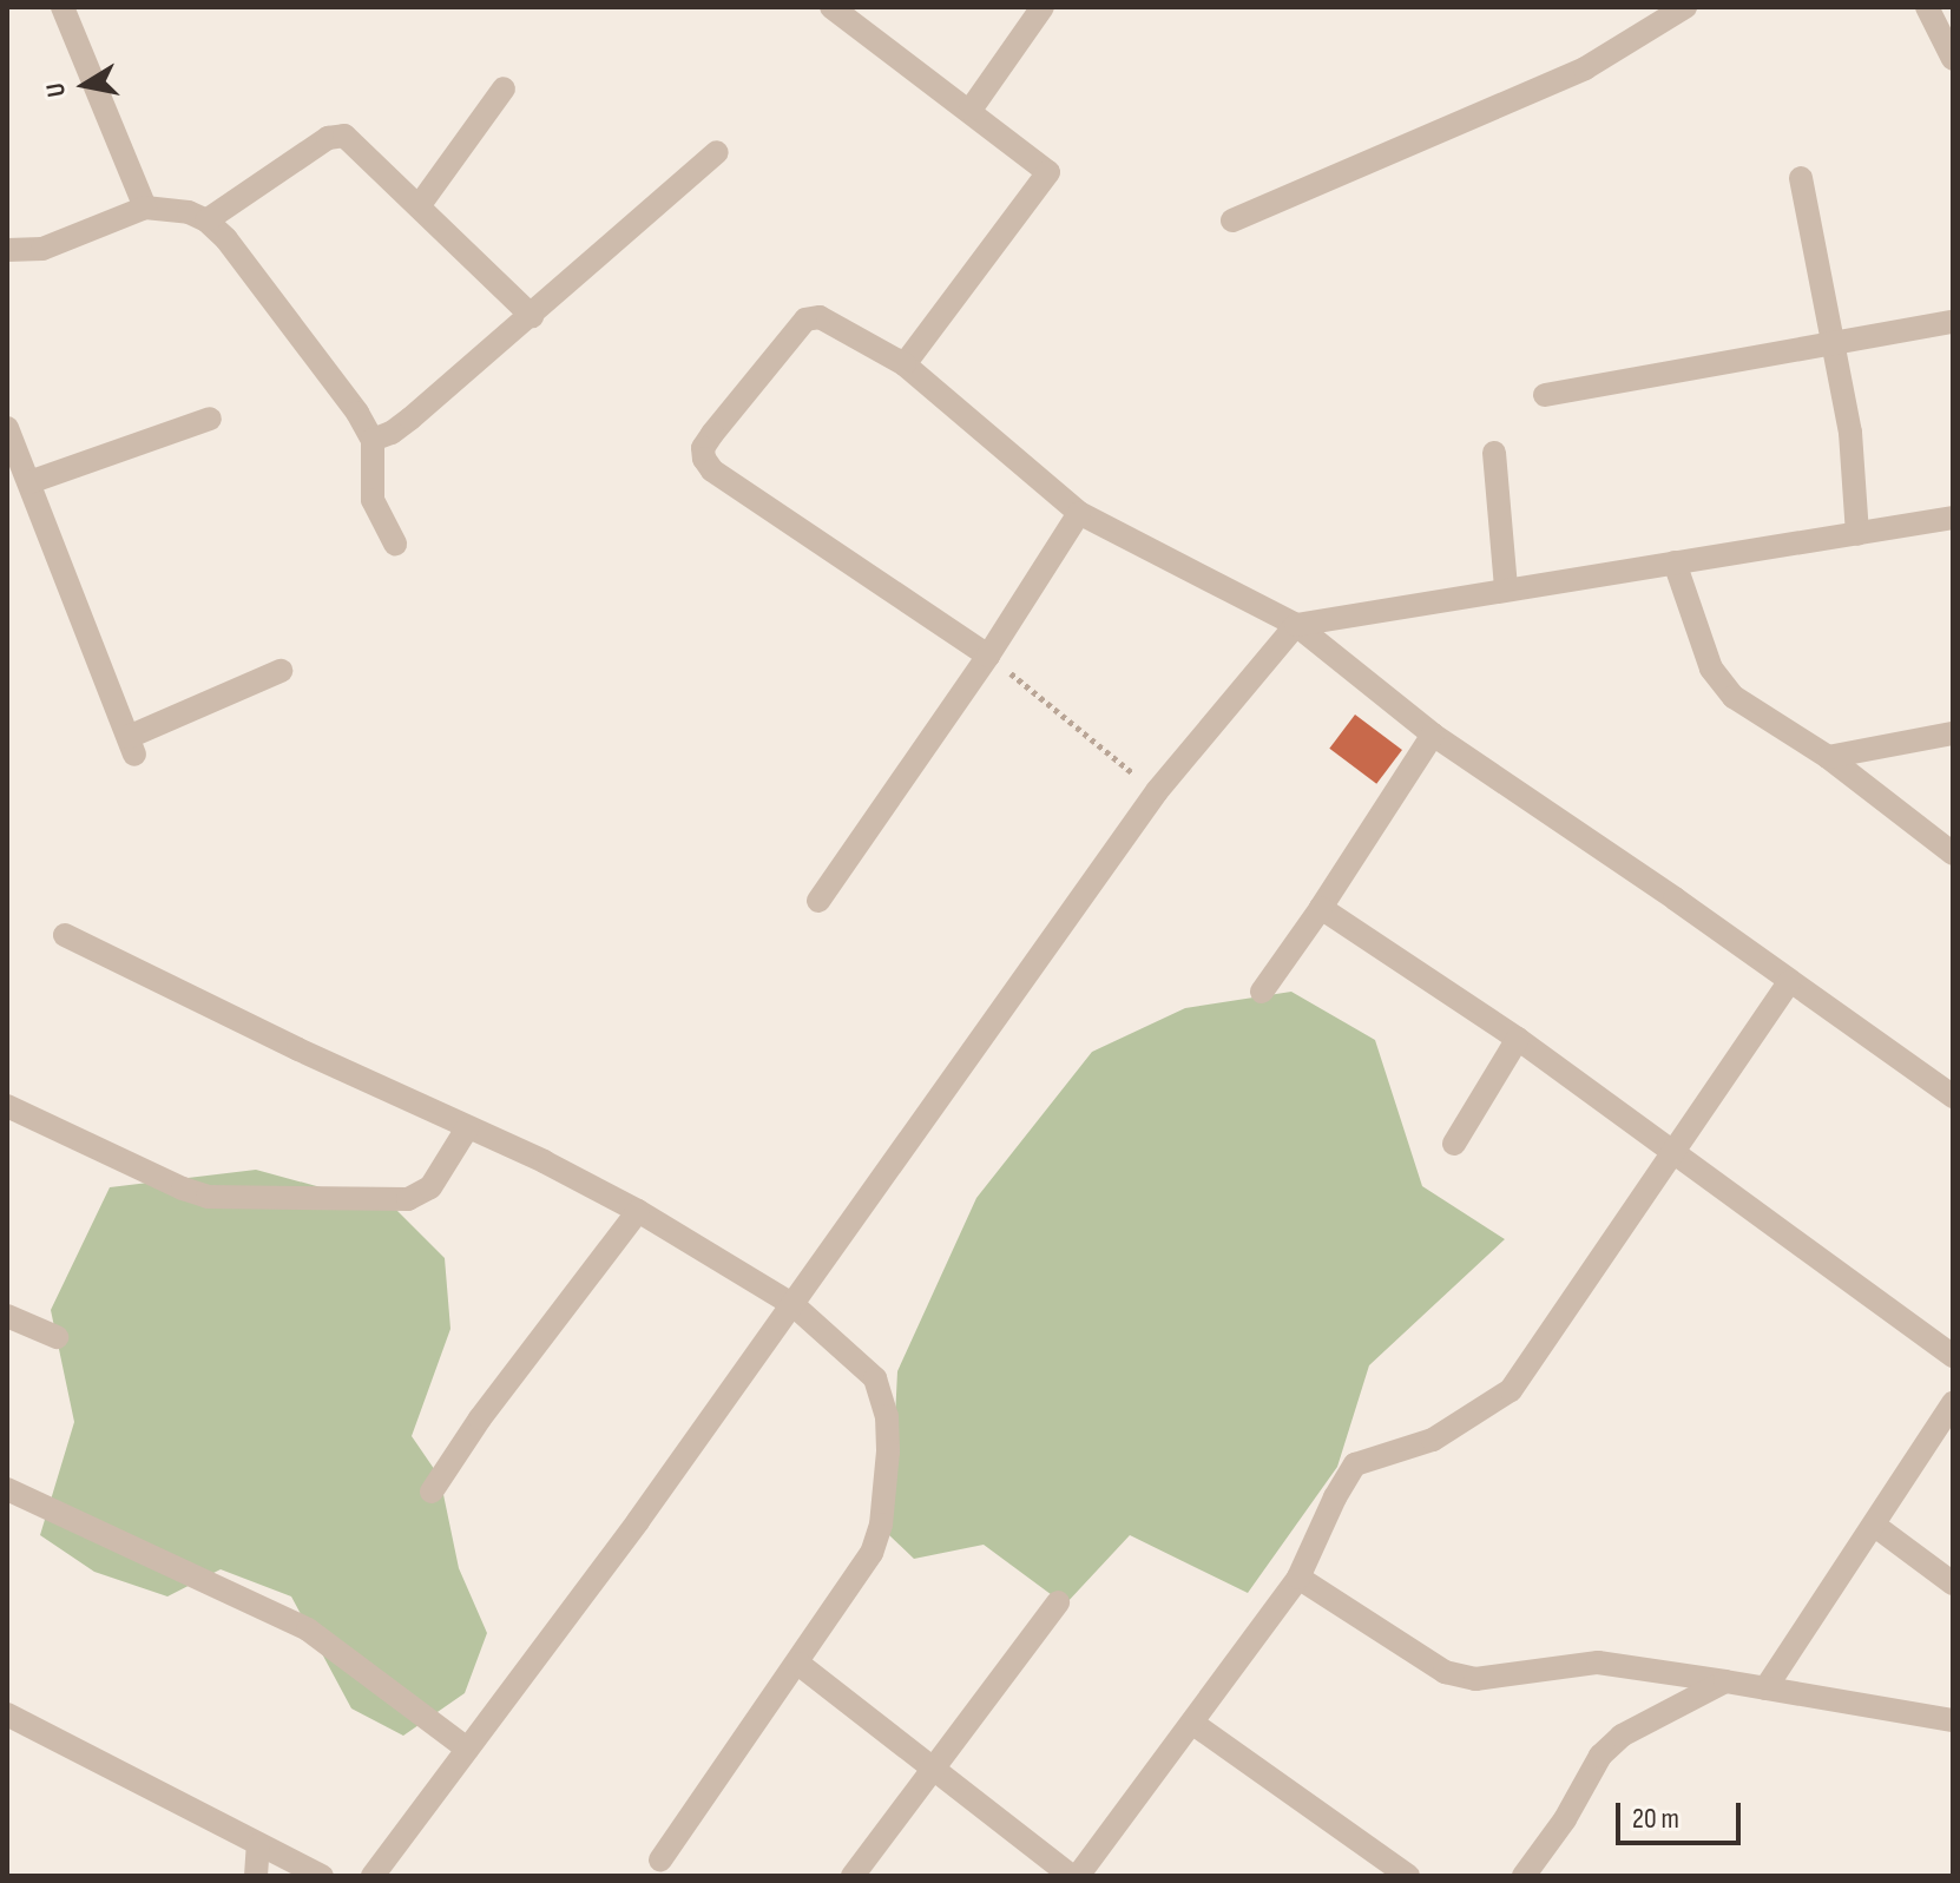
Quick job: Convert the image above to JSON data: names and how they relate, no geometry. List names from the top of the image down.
{
  "scale_bar": "20 m",
  "north": "left"
}
